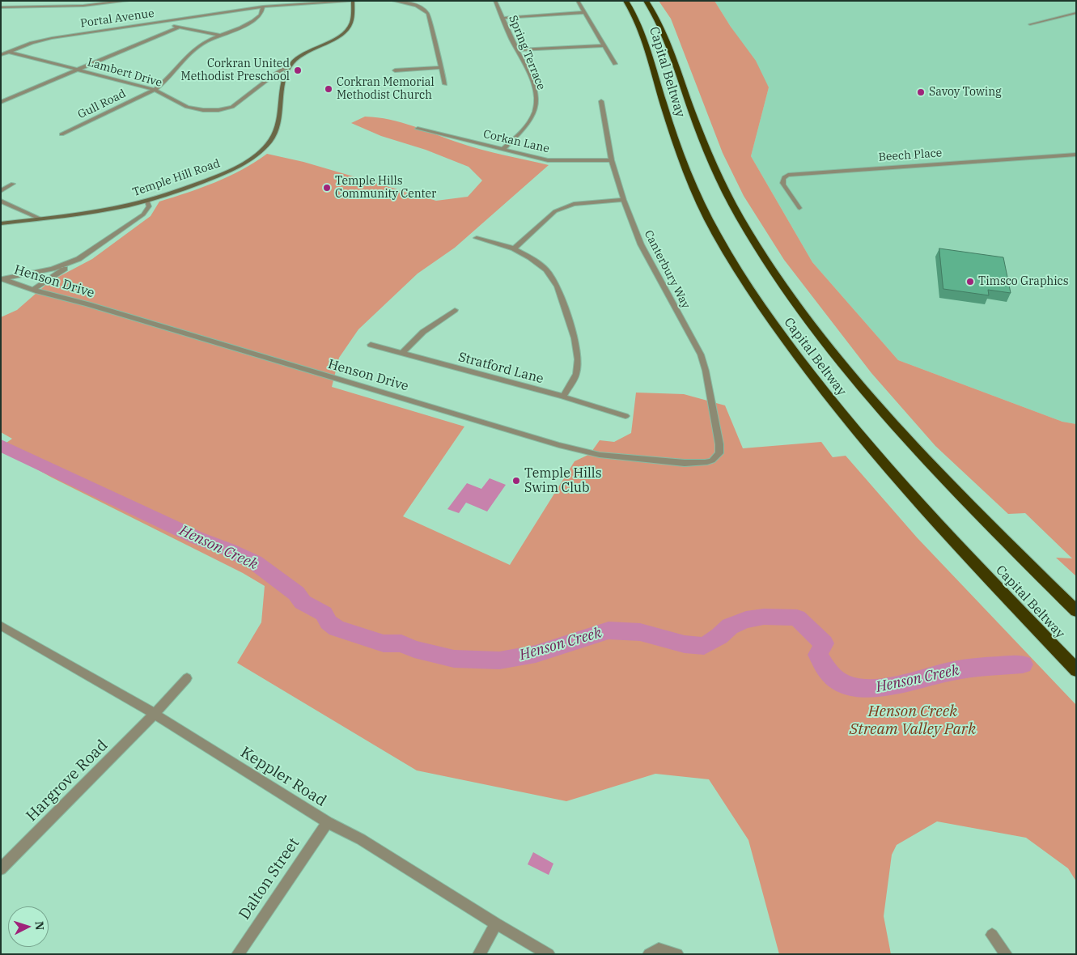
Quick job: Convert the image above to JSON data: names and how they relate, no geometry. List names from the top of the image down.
{
  "streets": {
    "highway": ["Capital Beltway"],
    "main road": ["Temple Hill Road"],
    "street": [
      "Portal Avenue",
      "Spring Terrace",
      "Lambert Drive",
      "Gull Road",
      "Corkan Lane",
      "Beech Place",
      "Canterbury Way",
      "Henson Drive",
      "Stratford Lane",
      "Keppler Road",
      "Hargrove Road",
      "Dalton Street"
    ]
  },
  "crossings": [
    ["Portal Avenue", "Lambert Drive"],
    ["Portal Avenue", "Gull Road"],
    ["Spring Terrace", "Corkan Lane"],
    ["Lambert Drive", "Gull Road"],
    ["Lambert Drive", "Temple Hill Road"],
    ["Corkan Lane", "Canterbury Way"],
    ["Canterbury Way", "Henson Drive"],
    ["Keppler Road", "Hargrove Road"],
    ["Keppler Road", "Dalton Street"]
  ],
  "water": ["Henson Creek"],
  "parks": ["Henson Creek Stream Valley Park"],
  "places": [
    "Corkran United Methodist Preschool",
    "Corkran Memorial Methodist Church",
    "Savoy Towing",
    "Temple Hills Community Center",
    "Timsco Graphics",
    "Temple Hills Swim Club"
  ],
  "north": "right"
}
